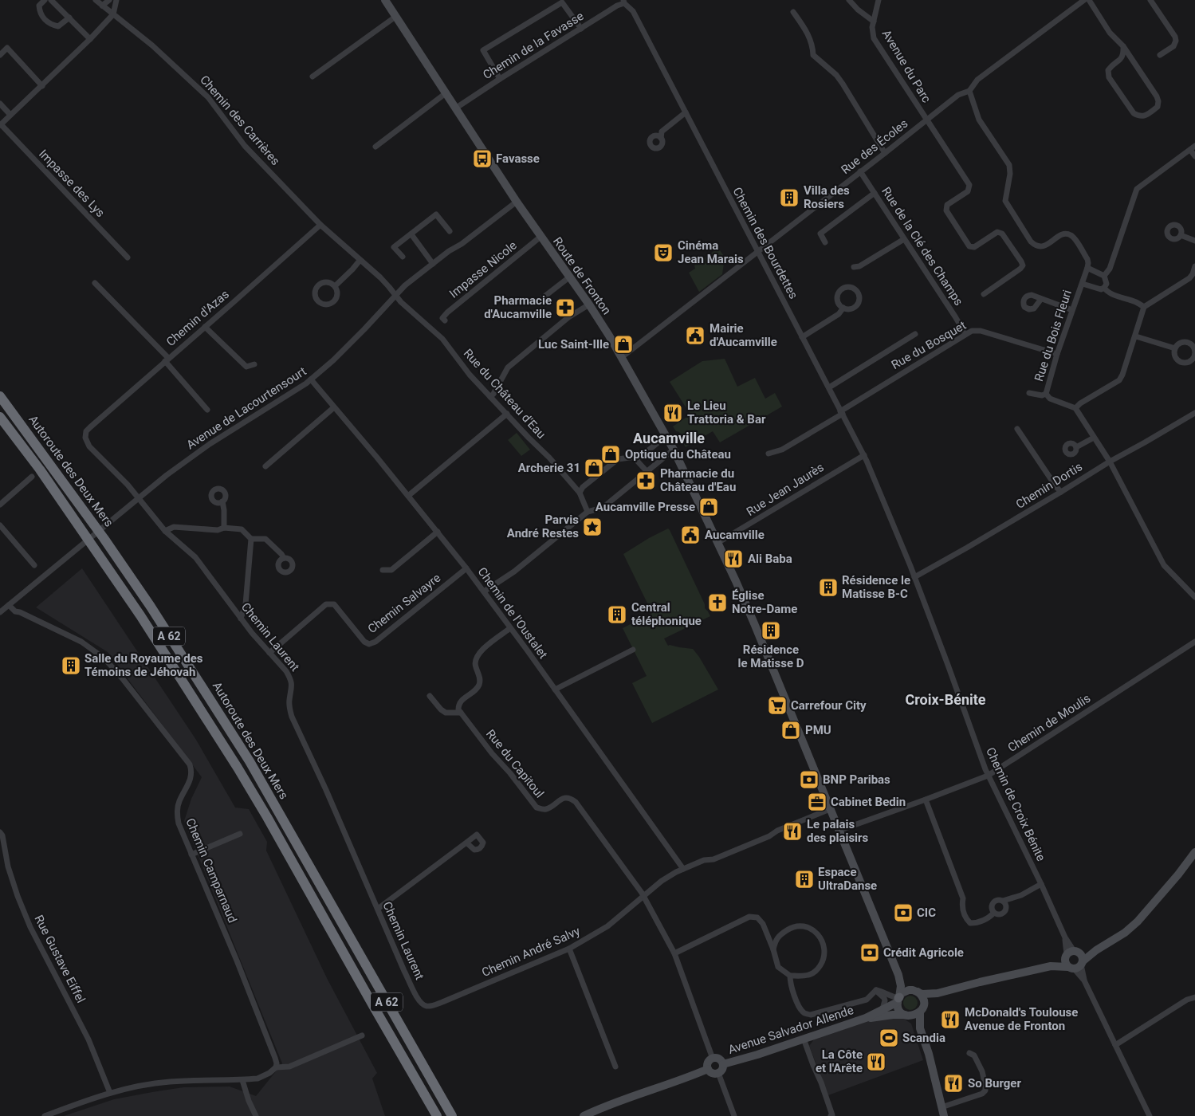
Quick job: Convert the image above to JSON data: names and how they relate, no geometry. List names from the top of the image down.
{
  "streets": {
    "highway": ["Autoroute des Deux Mers", "A 62"],
    "main road": ["Route de Fronton", "Avenue Salvador Allende"],
    "street": [
      "Chemin de la Favasse",
      "Avenue du Parc",
      "Chemin des Carrières",
      "Rue des Écoles",
      "Impasse des Lys",
      "Chemin des Bourdettes",
      "Rue de la Clé des Champs",
      "Impasse Nicole",
      "Chemin d'Azas",
      "Rue du Bois Fleuri",
      "Rue du Bosquet",
      "Rue du Château d'Eau",
      "Avenue de Lacourtensourt",
      "Chemin Dortis",
      "Rue Jean Jaurès",
      "Chemin Salvayre",
      "Chemin de l'Oustalet",
      "Chemin Laurent",
      "Chemin de Moulis",
      "Rue du Capitoul",
      "Chemin de Croix Bénite",
      "Chemin Camparnaud",
      "Chemin André Salvy",
      "Rue Gustave Eiffel"
    ]
  },
  "crossings": [
    ["Chemin de la Favasse", "Chemin des Bourdettes"],
    ["Chemin de la Favasse", "Route de Fronton"],
    ["Avenue du Parc", "Rue des Écoles"],
    ["Chemin des Carrières", "Chemin d'Azas"],
    ["Chemin des Carrières", "Rue du Château d'Eau"],
    ["Chemin des Carrières", "Avenue de Lacourtensourt"],
    ["Rue des Écoles", "Chemin des Bourdettes"],
    ["Rue des Écoles", "Rue de la Clé des Champs"],
    ["Rue des Écoles", "Route de Fronton"],
    ["Chemin des Bourdettes", "Rue du Bosquet"],
    ["Chemin des Bourdettes", "Rue Jean Jaurès"],
    ["Chemin des Bourdettes", "Chemin de Croix Bénite"],
    ["Rue de la Clé des Champs", "Rue du Bosquet"],
    ["Impasse Nicole", "Route de Fronton"],
    ["Route de Fronton", "Avenue de Lacourtensourt"],
    ["Route de Fronton", "Rue Jean Jaurès"],
    ["Route de Fronton", "Chemin de Moulis"],
    ["Route de Fronton", "Chemin André Salvy"],
    ["Chemin d'Azas", "Chemin Laurent"],
    ["Rue du Bois Fleuri", "Rue du Bosquet"],
    ["Rue du Château d'Eau", "Avenue de Lacourtensourt"],
    ["Avenue de Lacourtensourt", "Chemin de l'Oustalet"],
    ["Avenue de Lacourtensourt", "Chemin Camparnaud"],
    ["Chemin Dortis", "Chemin de Croix Bénite"],
    ["Chemin Salvayre", "Chemin de l'Oustalet"],
    ["Chemin Salvayre", "Chemin Laurent"],
    ["Chemin de l'Oustalet", "Chemin André Salvy"],
    ["Chemin Laurent", "Chemin André Salvy"],
    ["Chemin de Moulis", "Chemin de Croix Bénite"],
    ["Rue du Capitoul", "Chemin André Salvy"],
    ["Rue du Capitoul", "Avenue Salvador Allende"]
  ],
  "districts": ["Aucamville", "Croix-Bénite"],
  "places": {
    "bus stop": ["Favasse"],
    "building": [
      "Villa des Rosiers",
      "Résidence le Matisse B-C",
      "Central téléphonique",
      "Résidence le Matisse D",
      "Salle du Royaume des Témoins de Jéhovah",
      "Espace UltraDanse"
    ],
    "theatre": ["Cinéma Jean Marais"],
    "pharmacy": ["Pharmacie d'Aucamville", "Pharmacie du Château d'Eau"],
    "public building": ["Mairie d'Aucamville", "Aucamville"],
    "shop": [
      "Luc Saint-Ille",
      "Optique du Château",
      "Archerie 31",
      "Aucamville Presse",
      "PMU"
    ],
    "restaurant": [
      "Le Lieu Trattoria & Bar",
      "Ali Baba",
      "Le palais des plaisirs",
      "McDonald's Toulouse Avenue de Fronton",
      "La Côte et l'Arête",
      "So Burger"
    ],
    "place": ["Parvis André Restes"],
    "church": ["Église Notre-Dame"],
    "supermarket": ["Carrefour City"],
    "bank": ["BNP Paribas", "CIC", "Crédit Agricole"],
    "office": ["Cabinet Bedin"],
    "sports": ["Scandia"]
  }
}
